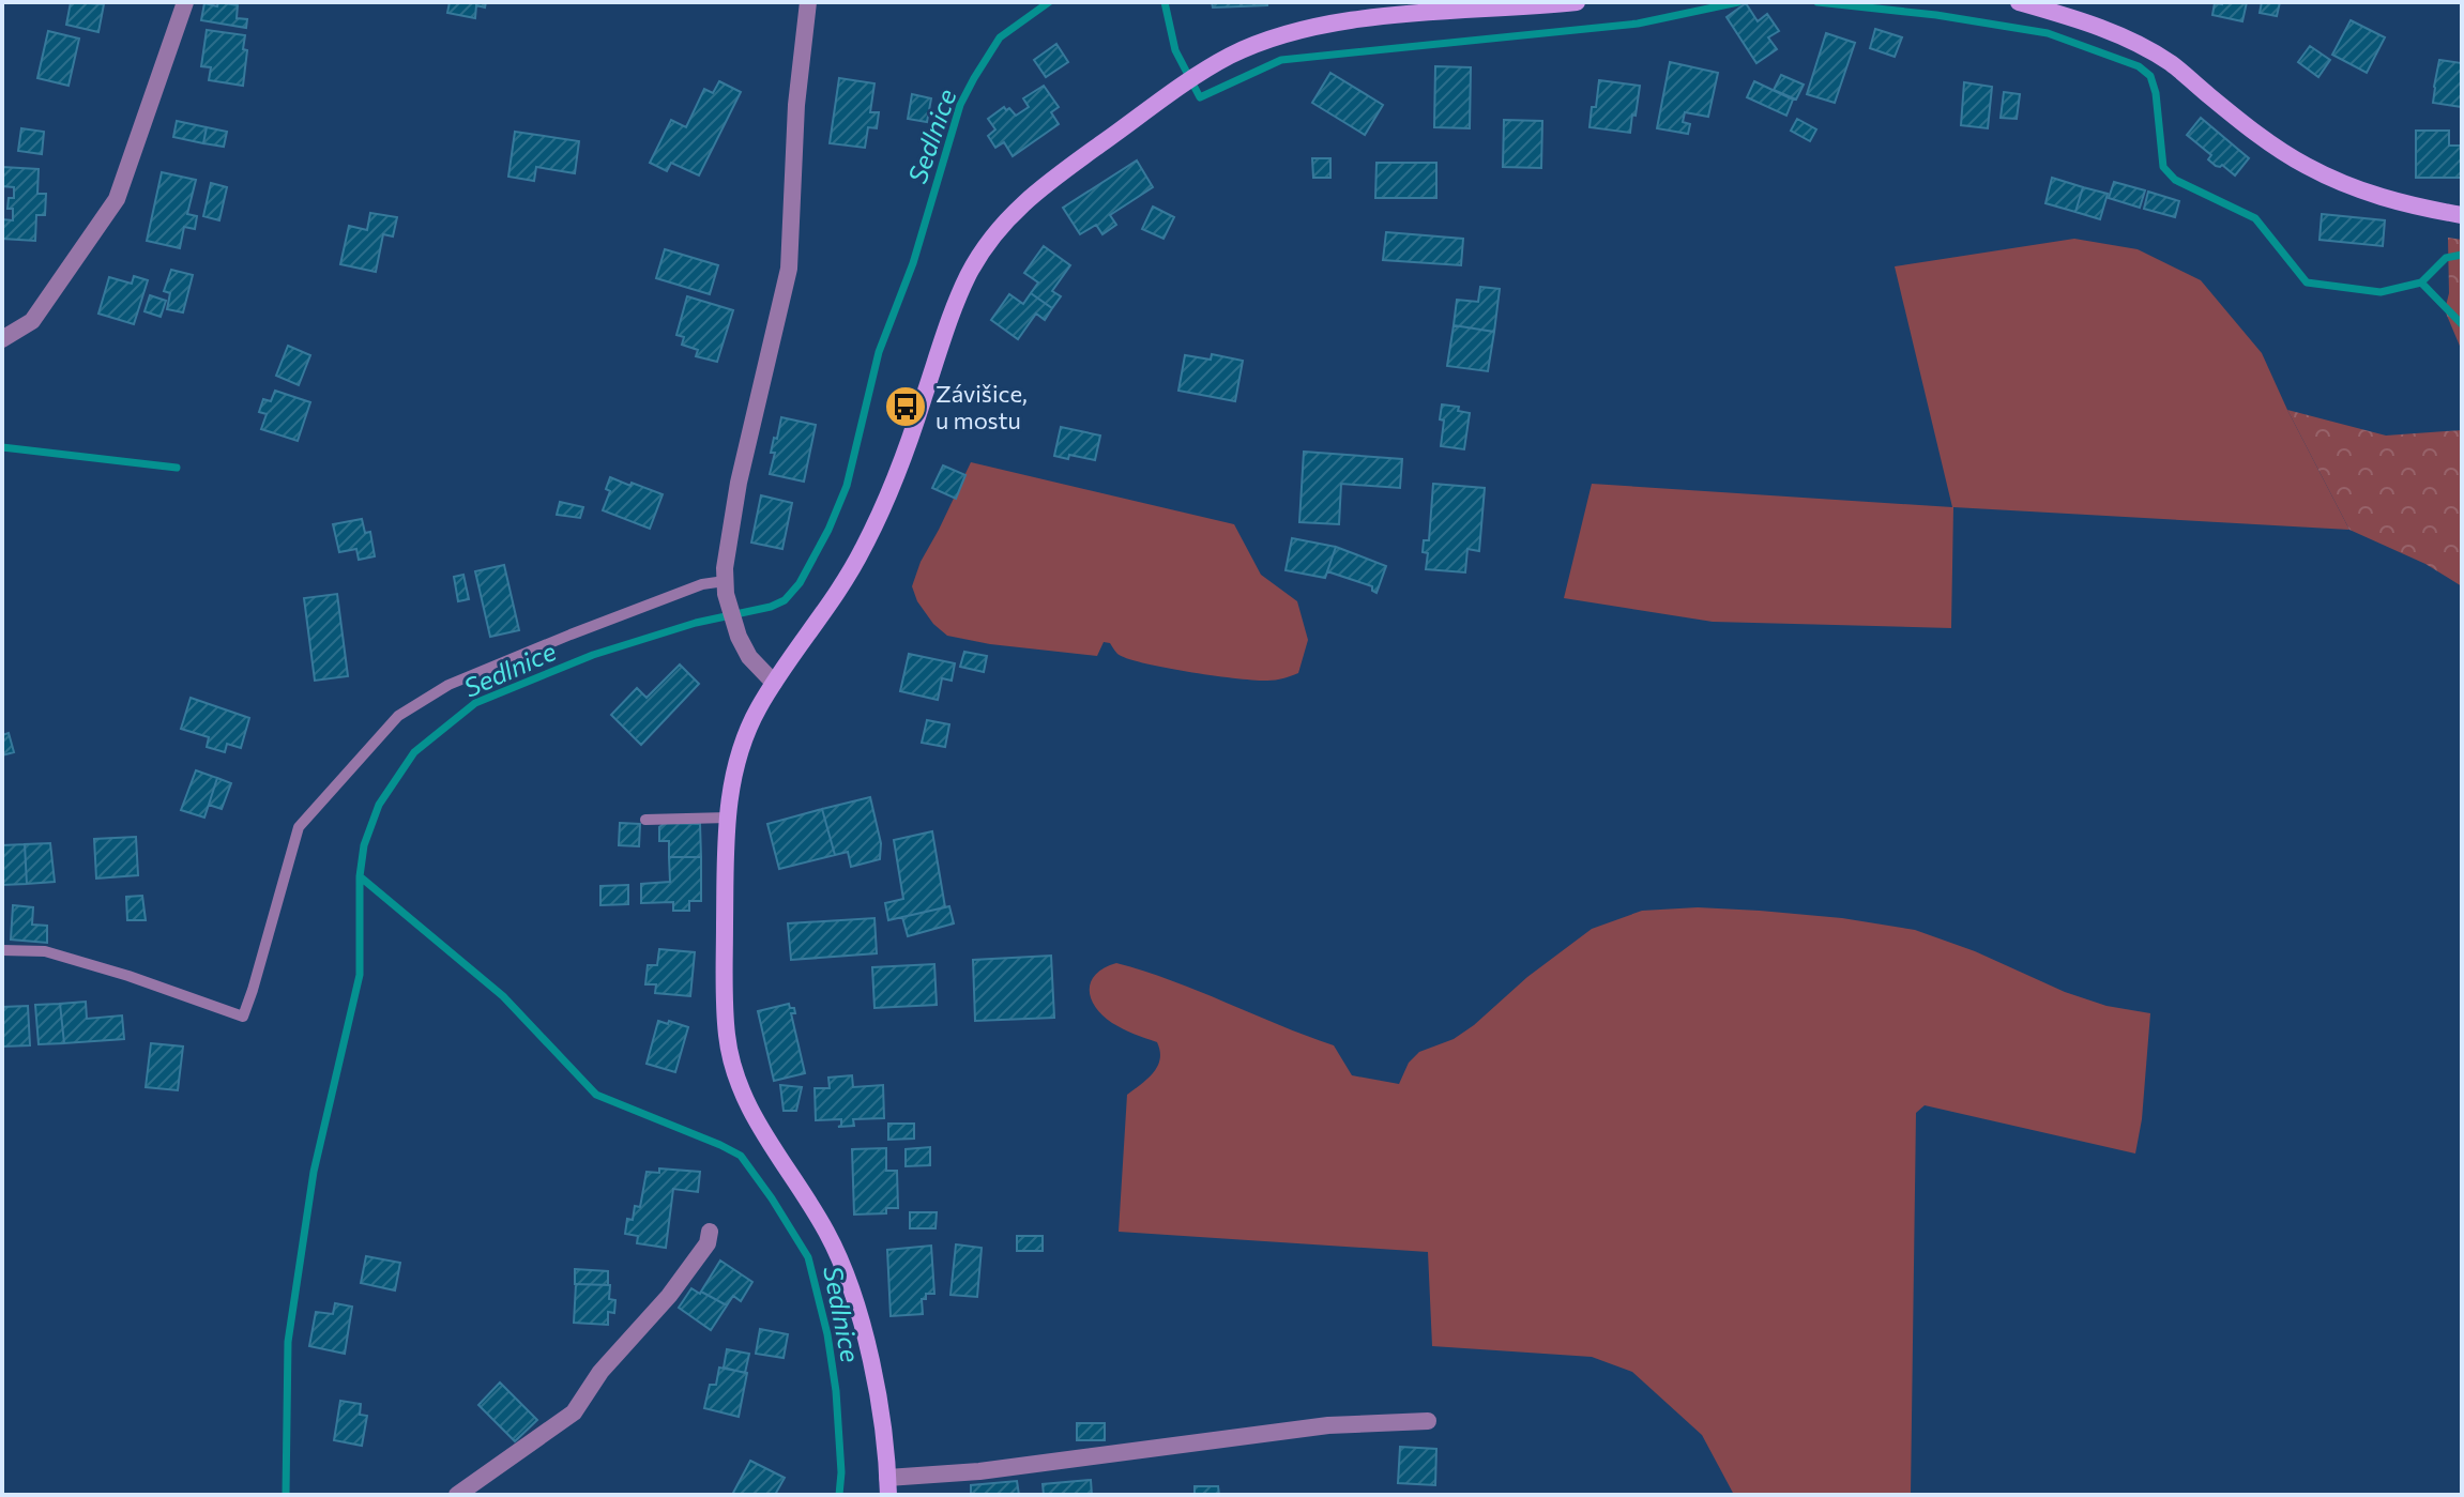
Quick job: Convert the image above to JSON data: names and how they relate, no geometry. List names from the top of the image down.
{
  "water": ["Sedlnice"],
  "places": {
    "bus stop": ["Závišice, u mostu"]
  }
}
